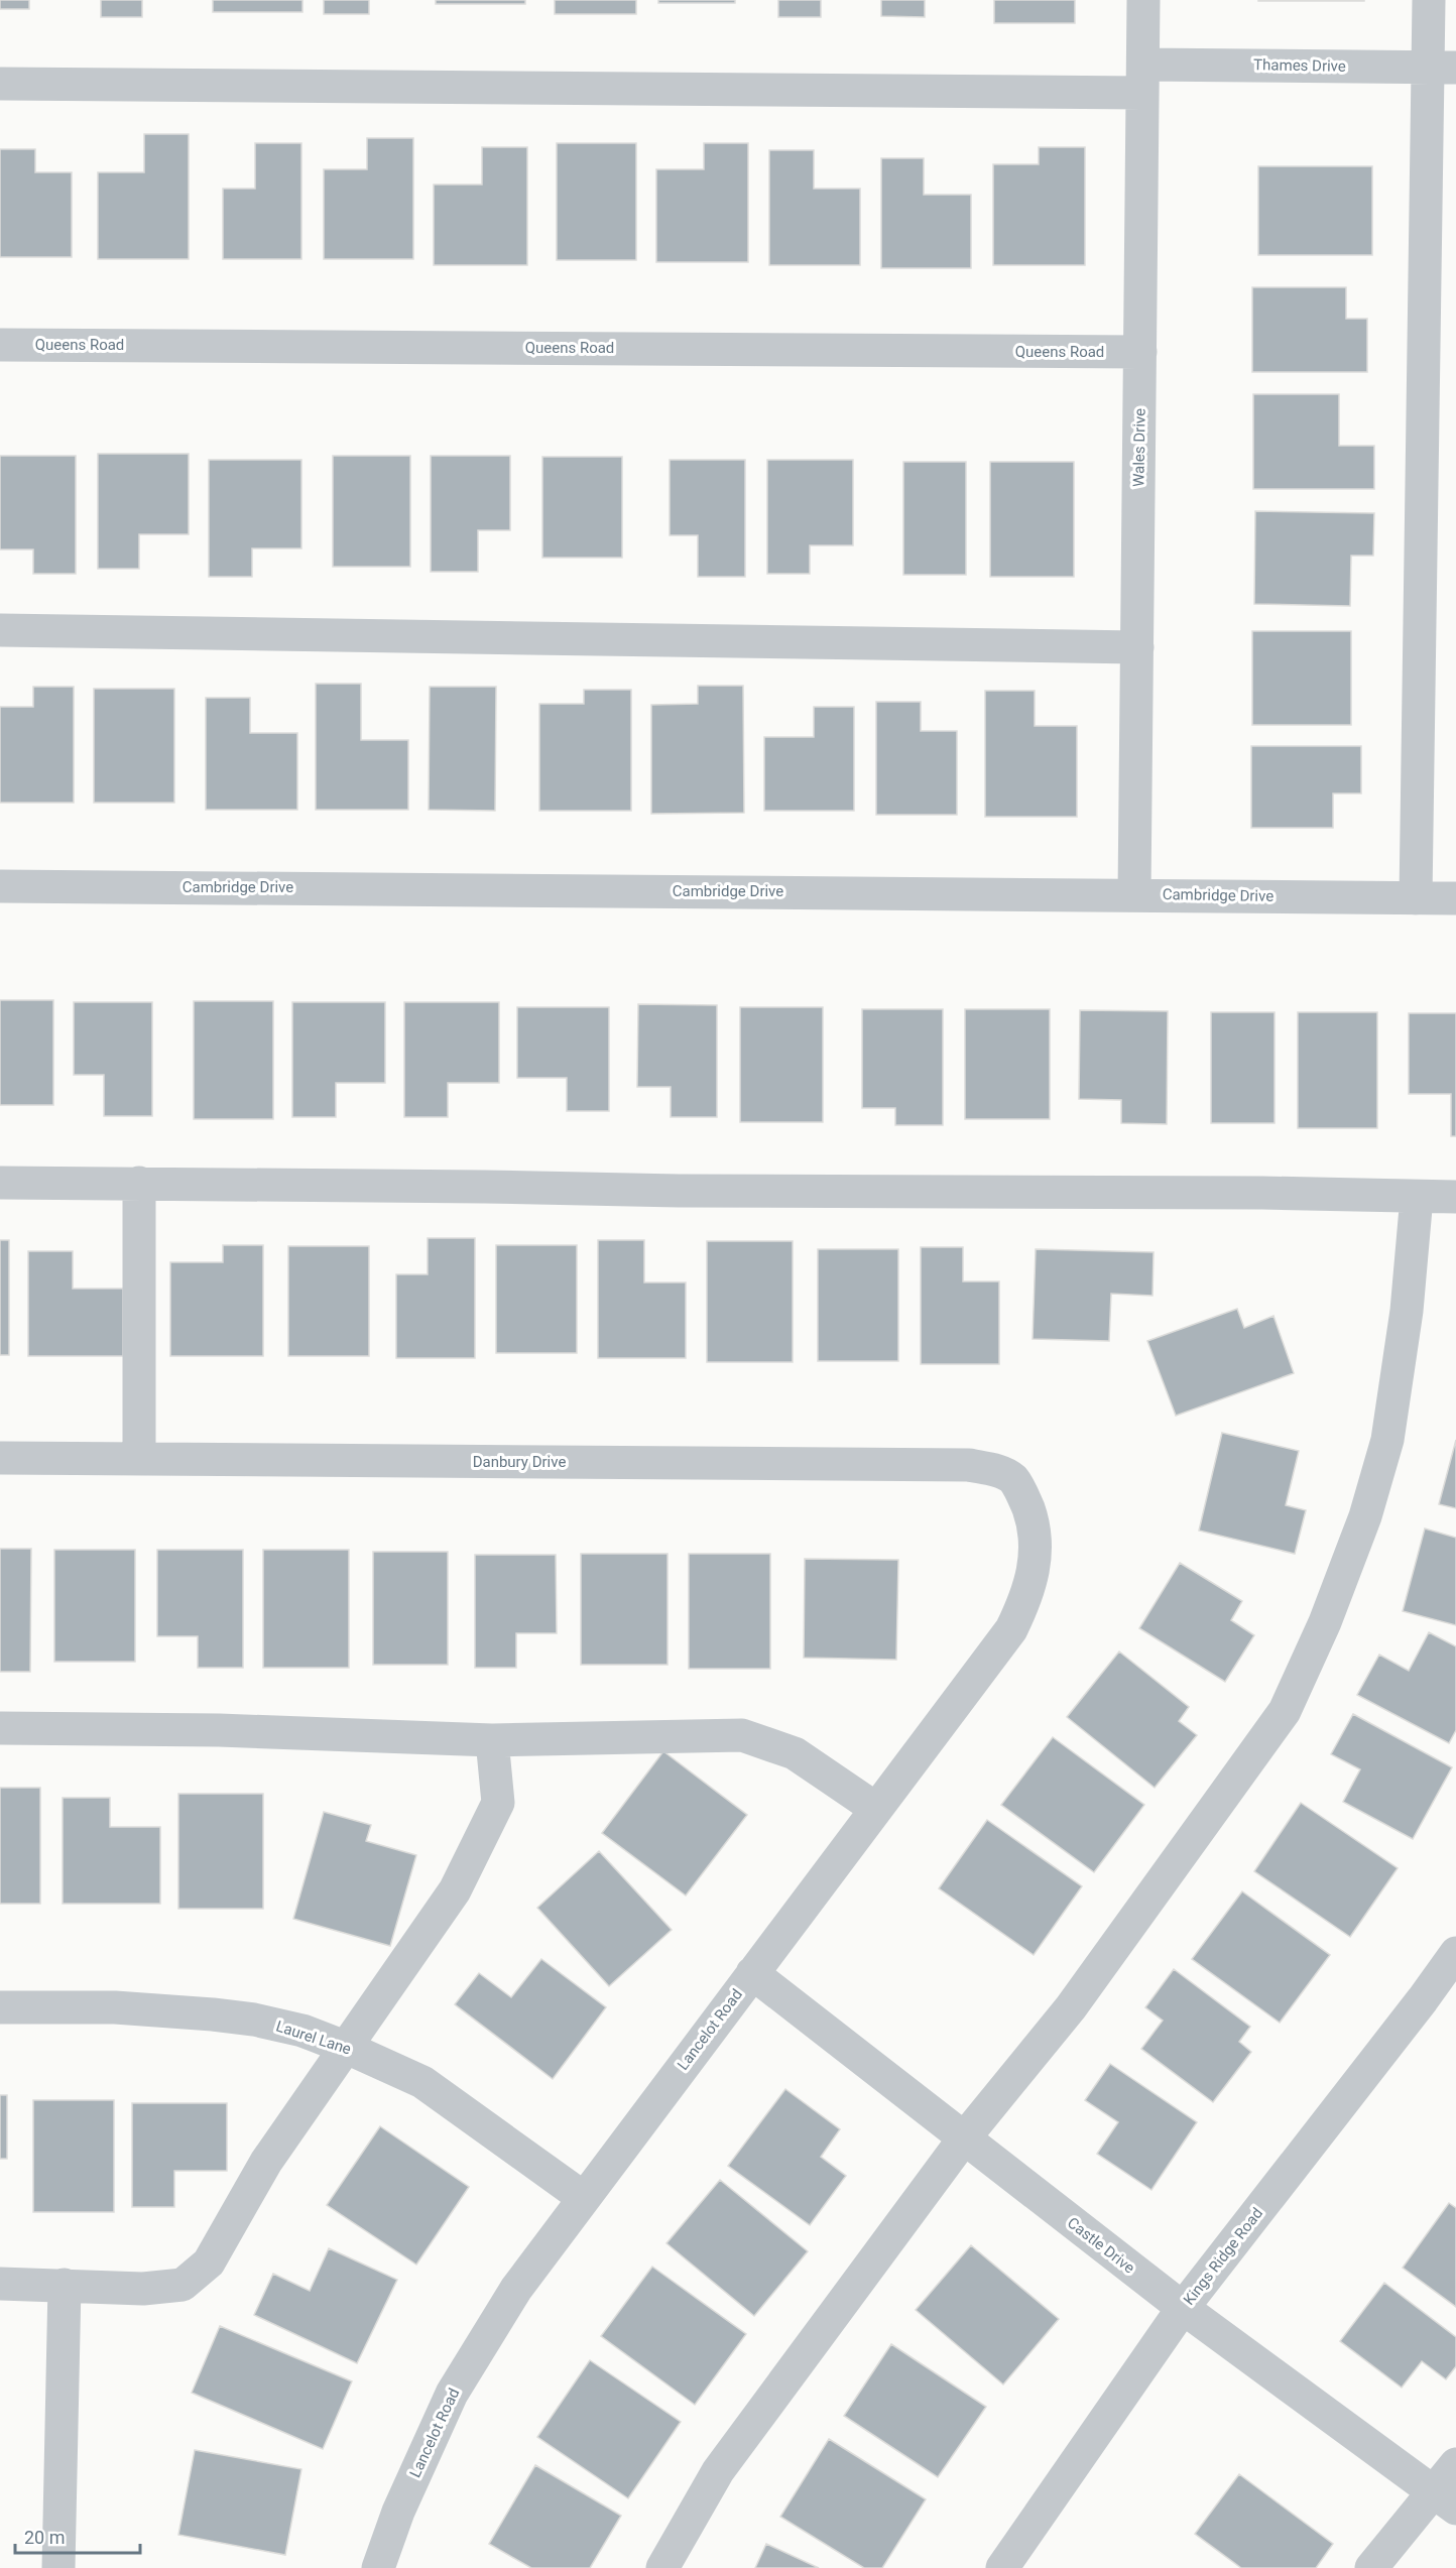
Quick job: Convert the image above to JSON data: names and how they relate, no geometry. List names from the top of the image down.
{
  "streets": {
    "street": [
      "Thames Drive",
      "Queens Road",
      "Wales Drive",
      "Cambridge Drive",
      "Danbury Drive",
      "Lancelot Road",
      "Laurel Lane",
      "Castle Drive",
      "Kings Ridge Road"
    ]
  },
  "crossings": [
    ["Thames Drive", "Wales Drive"],
    ["Queens Road", "Wales Drive"],
    ["Wales Drive", "Cambridge Drive"],
    ["Danbury Drive", "Lancelot Road"],
    ["Lancelot Road", "Laurel Lane"],
    ["Lancelot Road", "Castle Drive"],
    ["Castle Drive", "Kings Ridge Road"]
  ],
  "scale_bar": "20 m"
}
